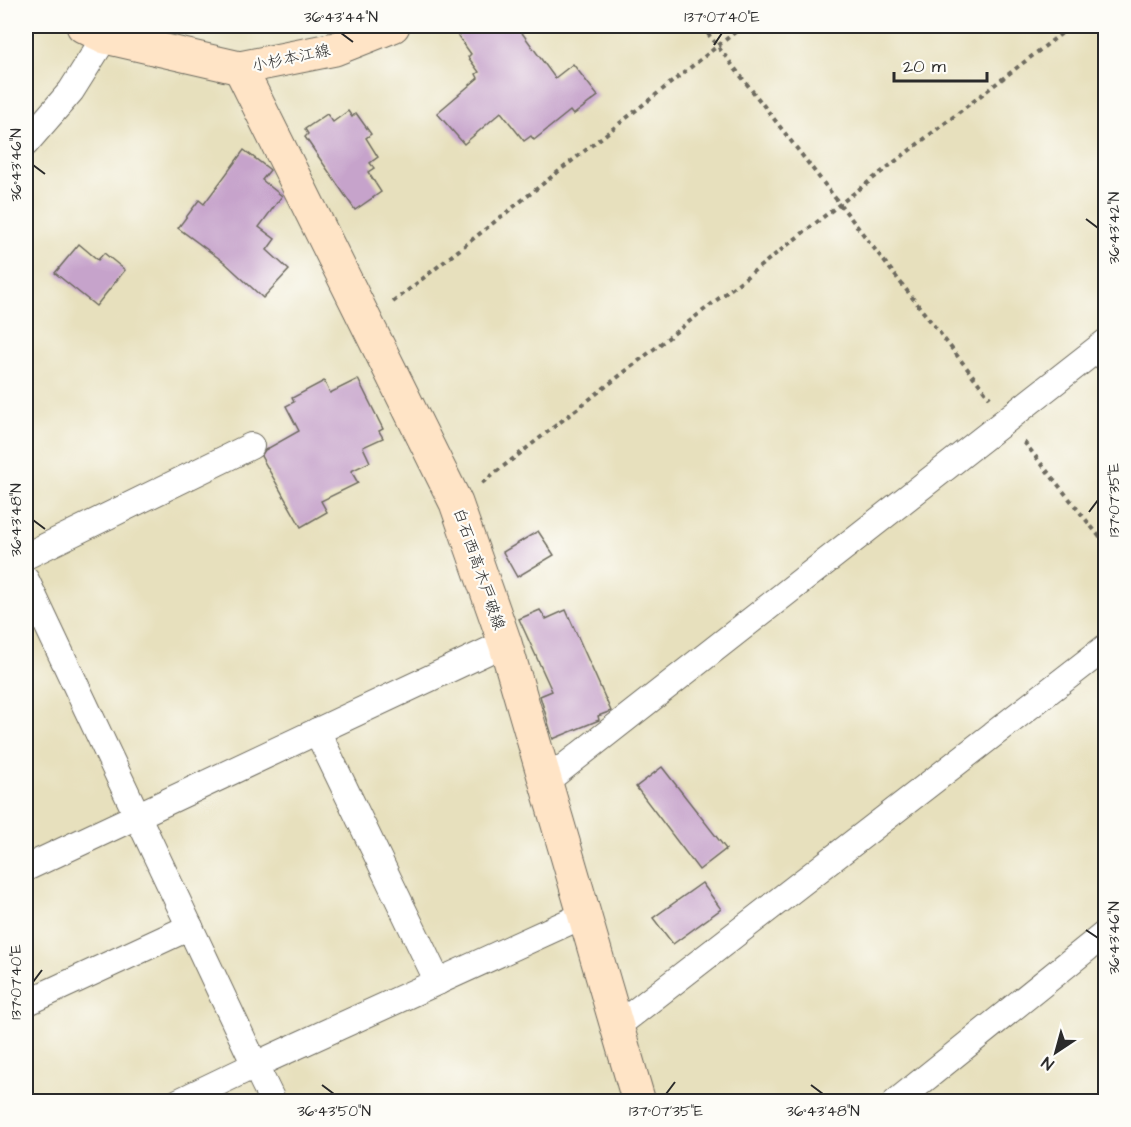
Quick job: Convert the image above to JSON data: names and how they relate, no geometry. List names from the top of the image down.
{
  "streets": {
    "main road": ["小杉本江線", "白石西高木戸破線"]
  },
  "crossings": [
    ["小杉本江線", "白石西高木戸破線"]
  ],
  "scale_bar": "20 m",
  "north": "bottom left",
  "coordinates": [
    "36°43'44\"N",
    "137°07'40\"E",
    "36°43'46\"N",
    "36°43'42\"N",
    "137°07'35\"E",
    "36°43'48\"N",
    "36°43'50\"N"
  ]
}
